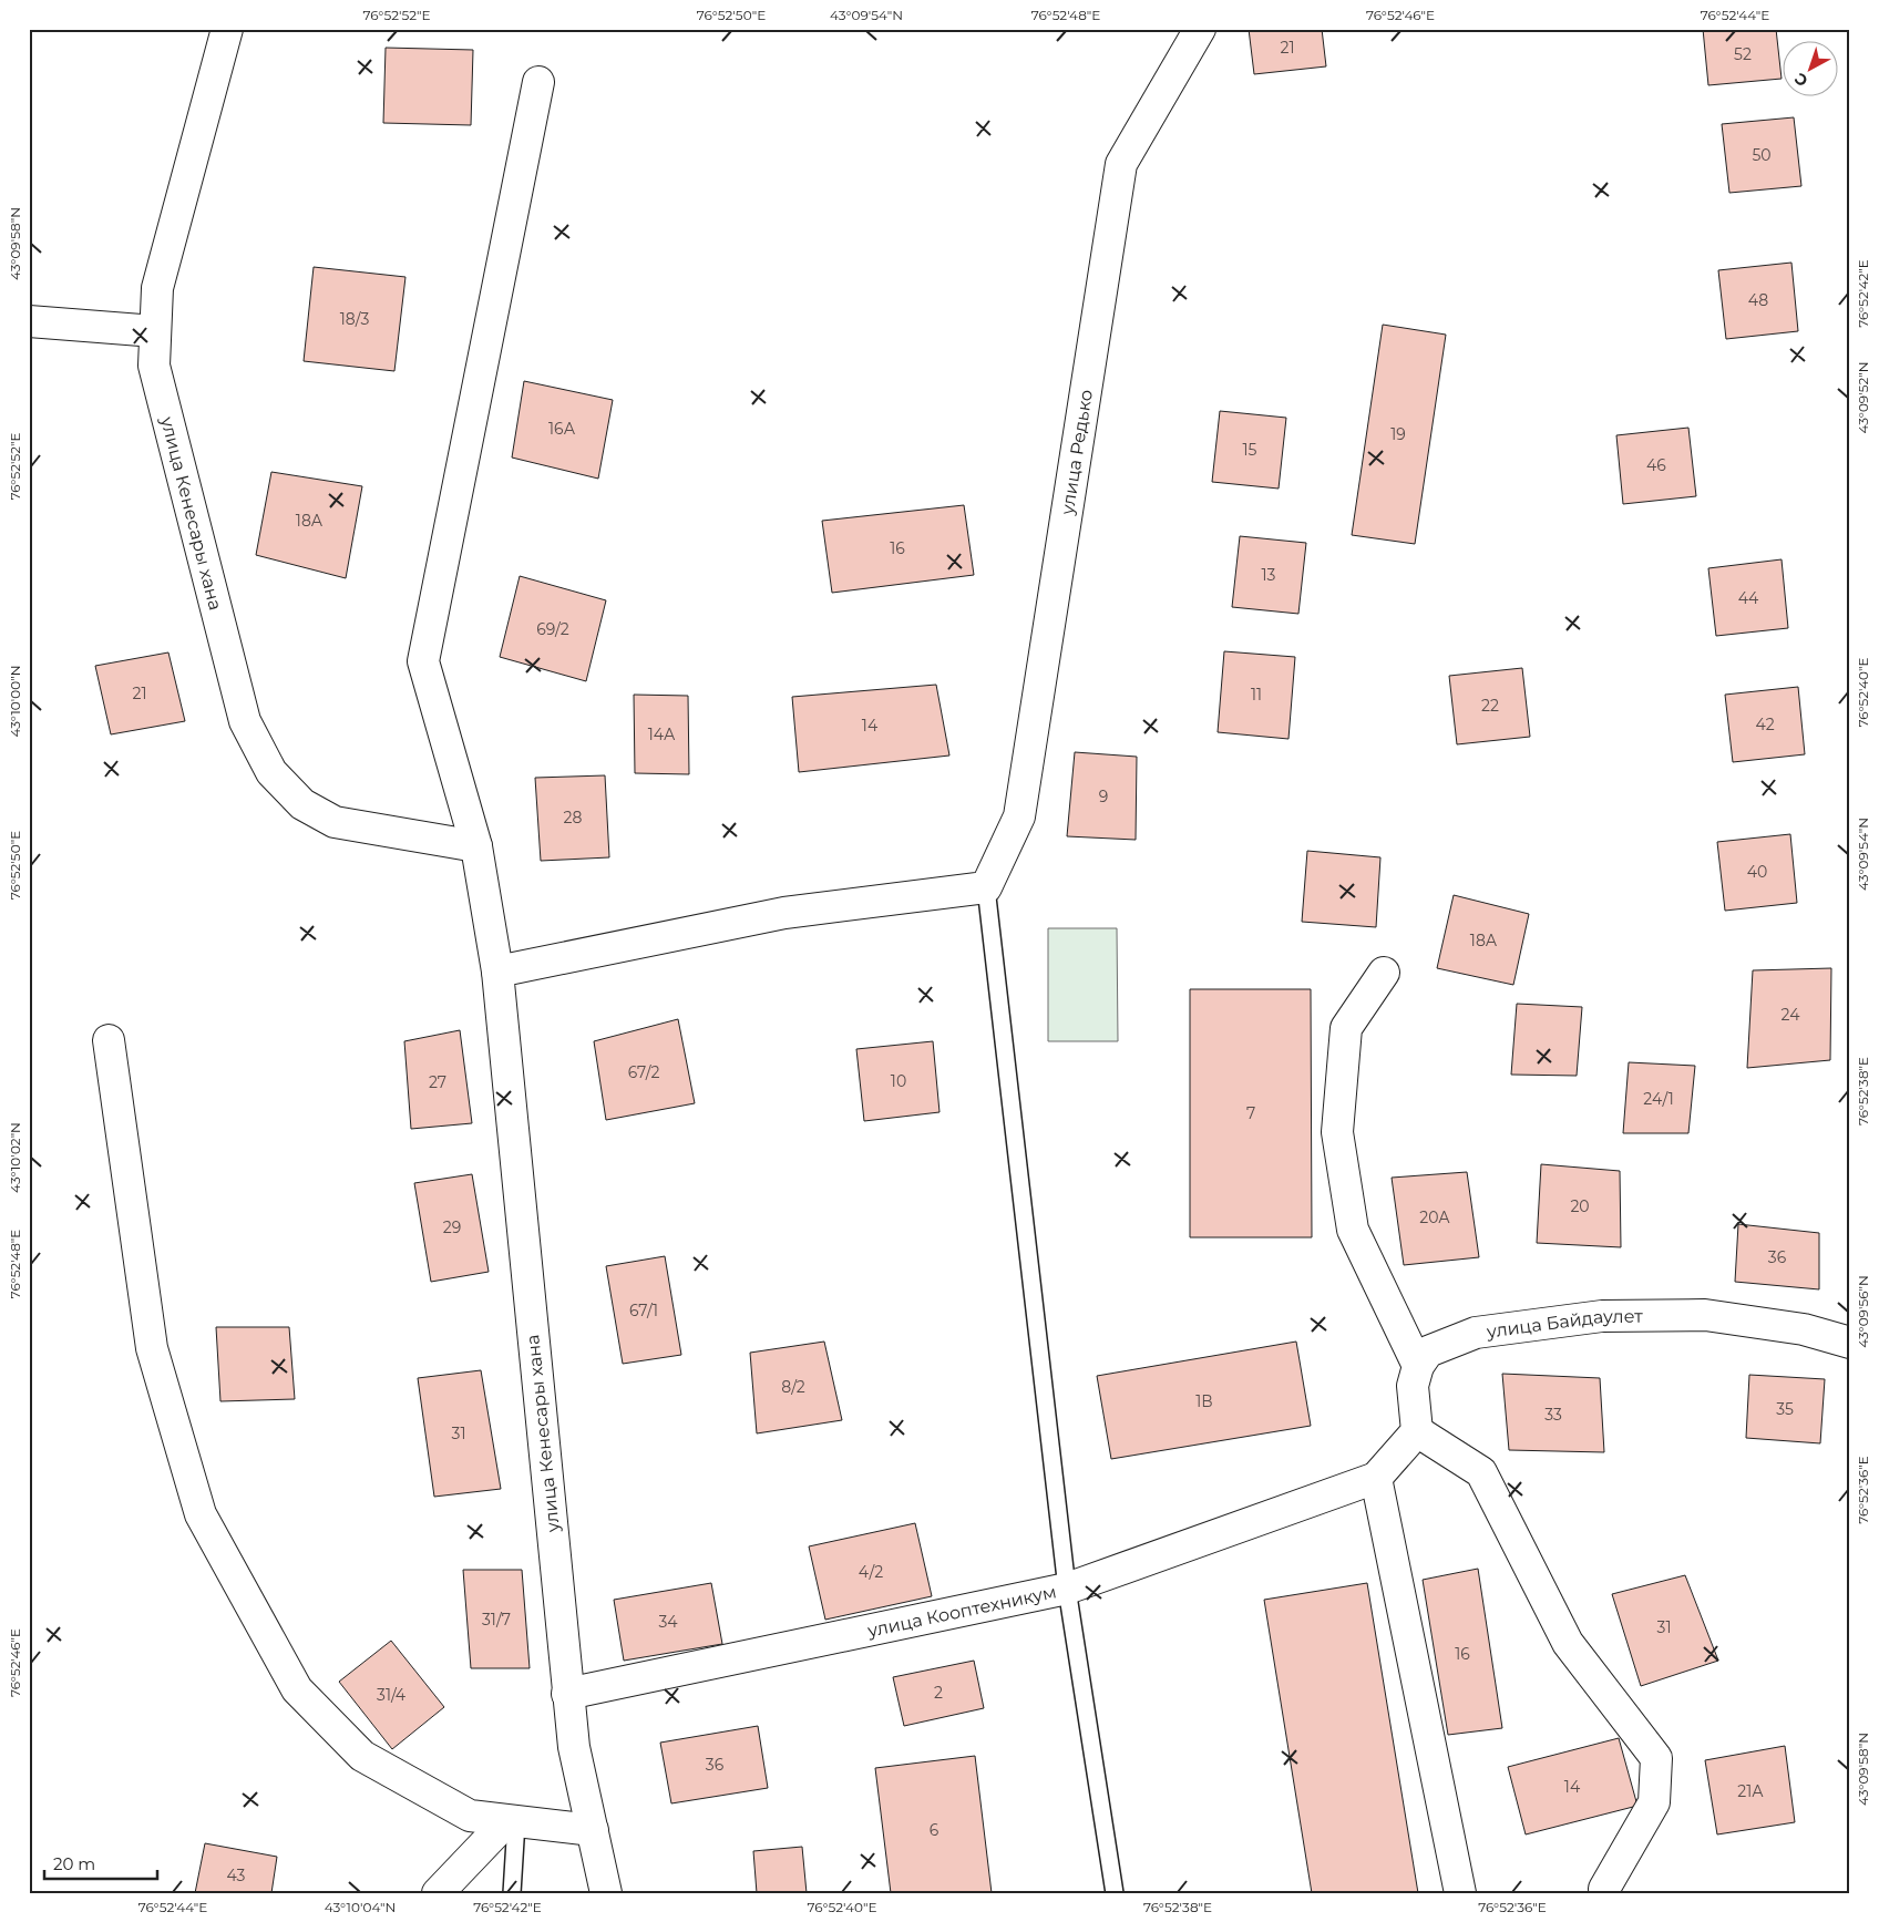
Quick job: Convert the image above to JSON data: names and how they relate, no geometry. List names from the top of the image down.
{
  "streets": {
    "street": [
      "улица Редько",
      "улица Кенесары хана",
      "улица Байдаулет",
      "улица Кооптехникум"
    ]
  },
  "crossings": [
    ["улица Кенесары хана", "улица Кооптехникум"]
  ],
  "house_numbers": [
    "21",
    "52",
    "50",
    "48",
    "18/3",
    "16А",
    "19",
    "15",
    "46",
    "18А",
    "16",
    "13",
    "44",
    "69/2",
    "21",
    "11",
    "22",
    "42",
    "14",
    "14А",
    "9",
    "28",
    "40",
    "18А",
    "24",
    "67/2",
    "10",
    "27",
    "24/1",
    "7",
    "20",
    "20А",
    "29",
    "36",
    "67/1",
    "8/2",
    "1В",
    "35",
    "33",
    "31",
    "4/2",
    "31/7",
    "34",
    "31",
    "16",
    "2",
    "31/4",
    "36",
    "14",
    "21А",
    "6",
    "43"
  ],
  "scale_bar": "20 m",
  "north": "bottom left",
  "coordinates": [
    "76°52'52\"E",
    "76°52'50\"E",
    "43°09'54\"N",
    "76°52'48\"E",
    "76°52'46\"E",
    "76°52'44\"E",
    "43°09'58\"N",
    "76°52'42\"E",
    "43°09'52\"N",
    "76°52'40\"E",
    "43°10'00\"N",
    "76°52'38\"E",
    "43°10'02\"N",
    "43°09'56\"N",
    "76°52'36\"E",
    "43°10'04\"N"
  ]
}
